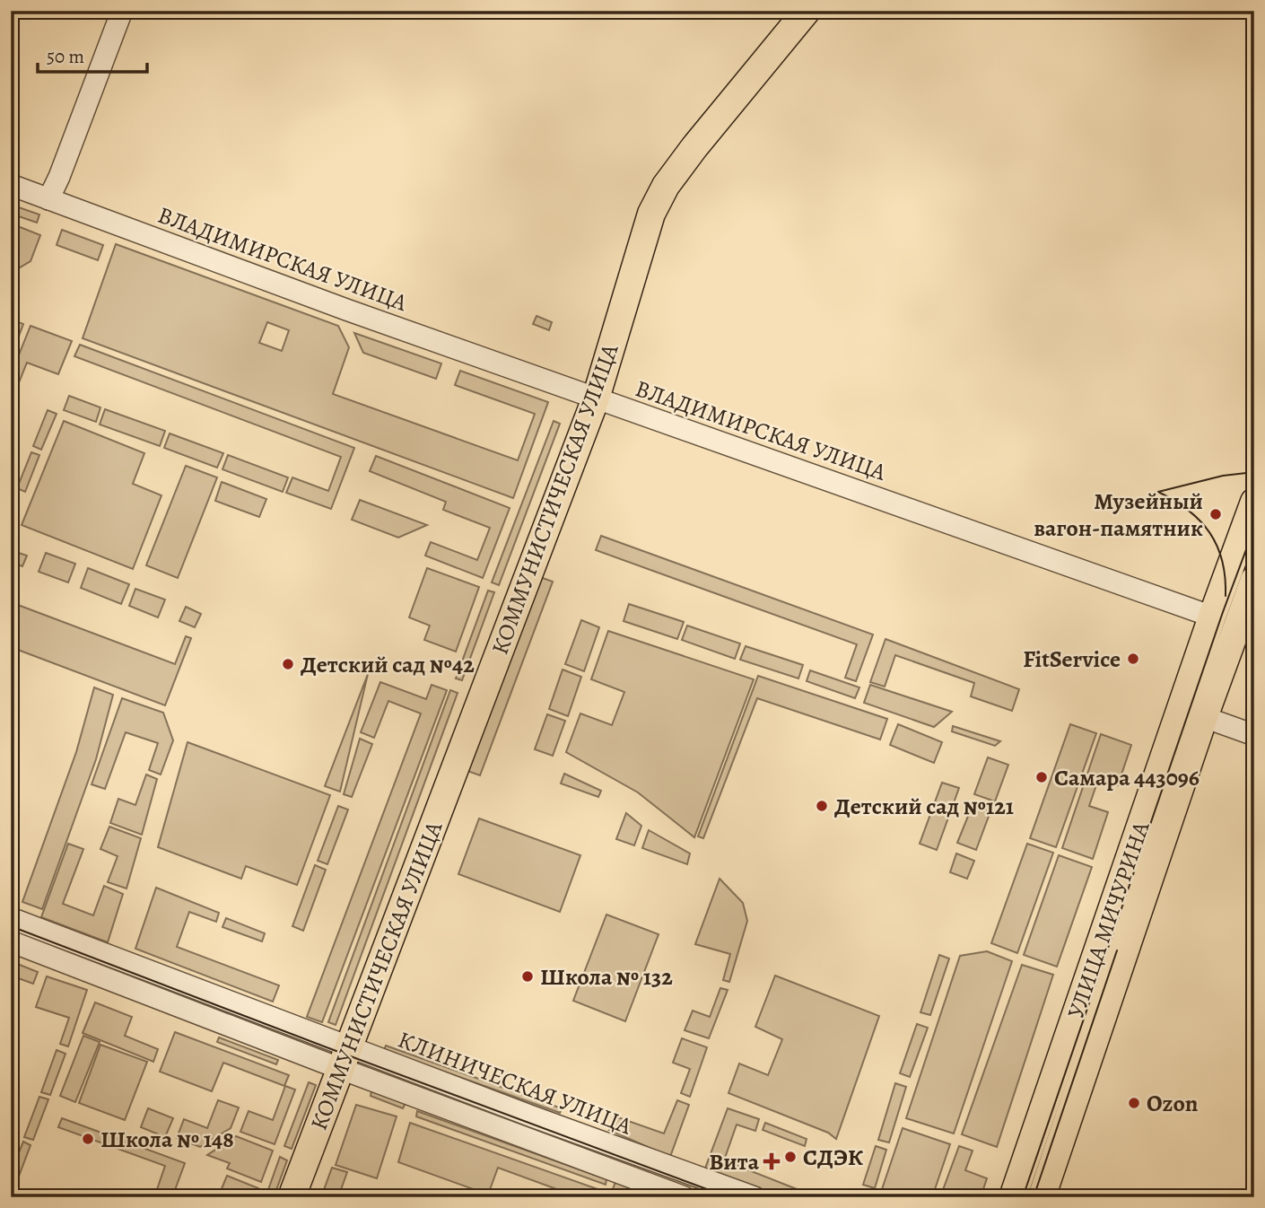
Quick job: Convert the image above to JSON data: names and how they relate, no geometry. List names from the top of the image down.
{
  "streets": {
    "main road": ["КОММУНИСТИЧЕСКАЯ УЛИЦА", "УЛИЦА МИЧУРИНА"],
    "street": ["ВЛАДИМИРСКАЯ УЛИЦА", "КЛИНИЧЕСКАЯ УЛИЦА"]
  },
  "crossings": [
    ["ВЛАДИМИРСКАЯ УЛИЦА", "КОММУНИСТИЧЕСКАЯ УЛИЦА"],
    ["ВЛАДИМИРСКАЯ УЛИЦА", "УЛИЦА МИЧУРИНА"],
    ["КОММУНИСТИЧЕСКАЯ УЛИЦА", "КЛИНИЧЕСКАЯ УЛИЦА"]
  ],
  "places": {
    "other": [
      "Музейный вагон-памятник",
      "FitService",
      "Детский сад №42",
      "Самара 443096",
      "Детский сад №121",
      "Школа № 132",
      "Ozon",
      "Школа № 148",
      "СДЭК"
    ],
    "health": ["Вита"]
  },
  "scale_bar": "50 m"
}
